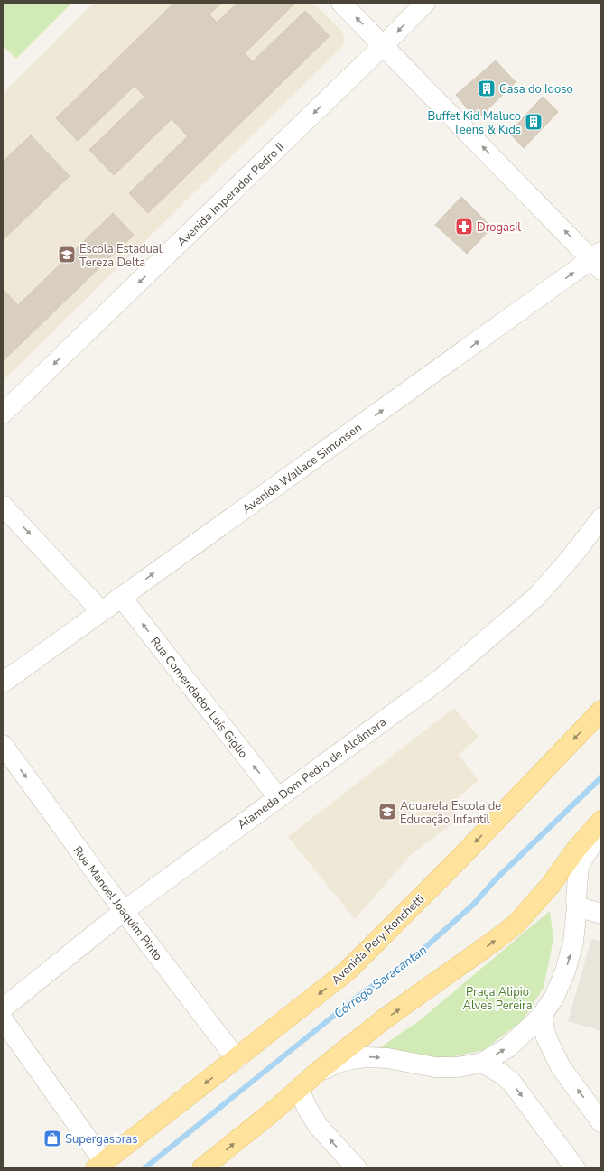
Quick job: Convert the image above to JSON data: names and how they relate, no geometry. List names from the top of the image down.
{
  "streets": {
    "main road": ["Avenida Pery Ronchetti"],
    "street": [
      "Avenida Imperador Pedro II",
      "Avenida Wallace Simonsen",
      "Rua Comendador Luís Giglio",
      "Alameda Dom Pedro de Alcântara",
      "Rua Manoel Joaquim Pinto"
    ]
  },
  "crossings": [
    ["Avenida Wallace Simonsen", "Rua Comendador Luís Giglio"],
    ["Rua Comendador Luís Giglio", "Alameda Dom Pedro de Alcântara"],
    ["Alameda Dom Pedro de Alcântara", "Rua Manoel Joaquim Pinto"],
    ["Rua Manoel Joaquim Pinto", "Avenida Pery Ronchetti"]
  ],
  "one_way": [
    "Avenida Imperador Pedro II",
    "Avenida Wallace Simonsen",
    "Rua Comendador Luís Giglio",
    "Rua Manoel Joaquim Pinto"
  ],
  "water": ["Córrego Saracantan"],
  "parks": ["Praça Alipio Alves Pereira"],
  "places": {
    "building": ["Casa do Idoso", "Buffet Kid Maluco Teens & Kids"],
    "pharmacy": ["Drogasil"],
    "school or university": ["Escola Estadual Tereza Delta", "Aquarela Escola de Educação Infantil"],
    "shop": ["Supergasbras"]
  }
}
